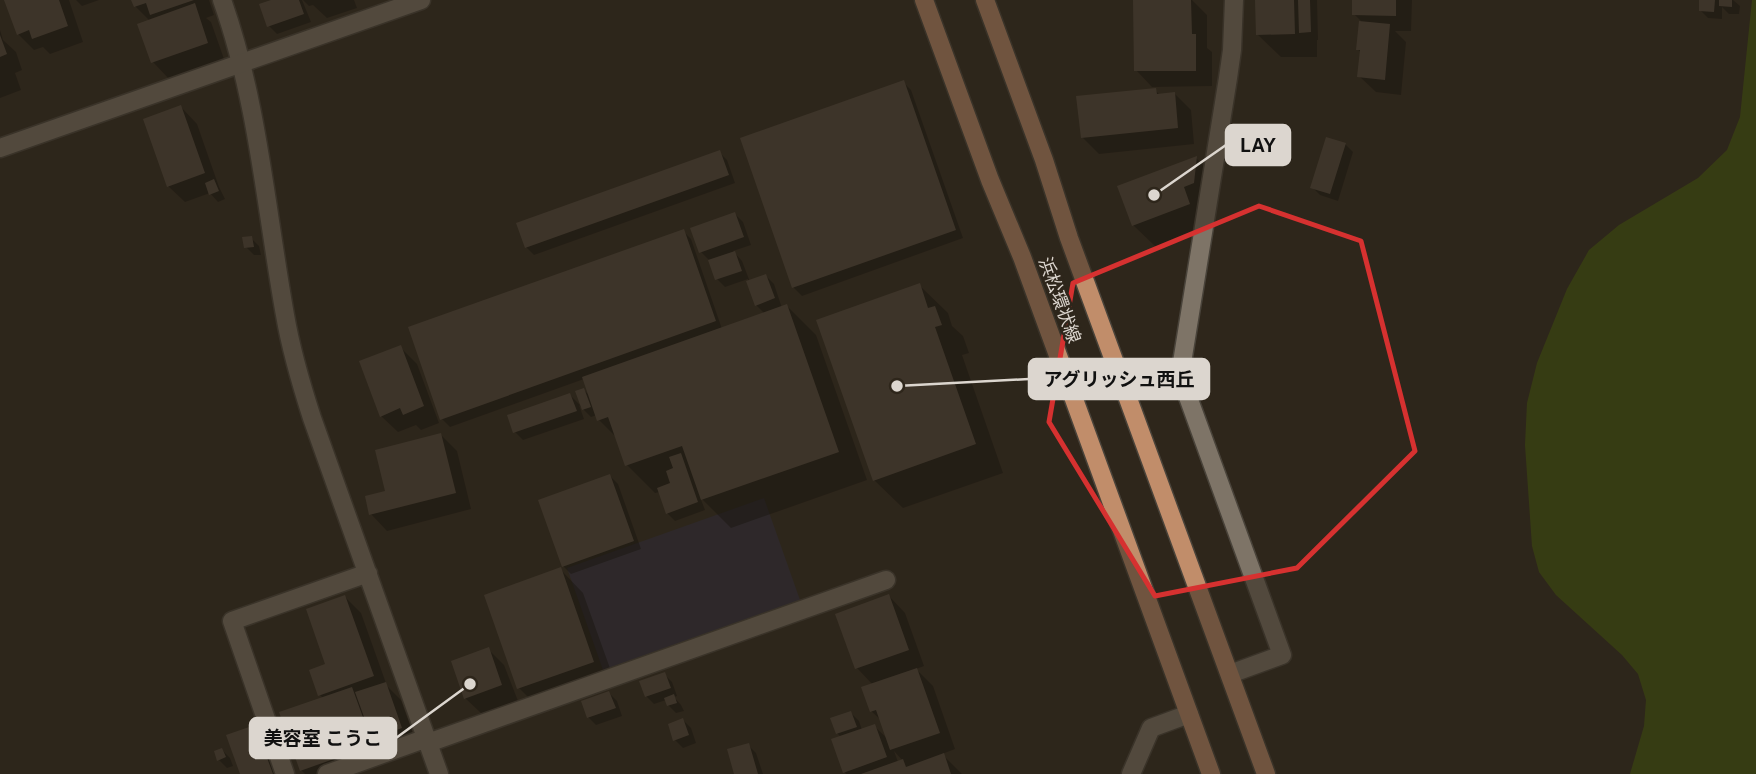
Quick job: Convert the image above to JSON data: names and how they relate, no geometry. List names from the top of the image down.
{
  "streets": {
    "main road": ["浜松環状線"]
  },
  "places": ["LAY", "アグリッシュ西丘", "美容室 こうこ"]
}
